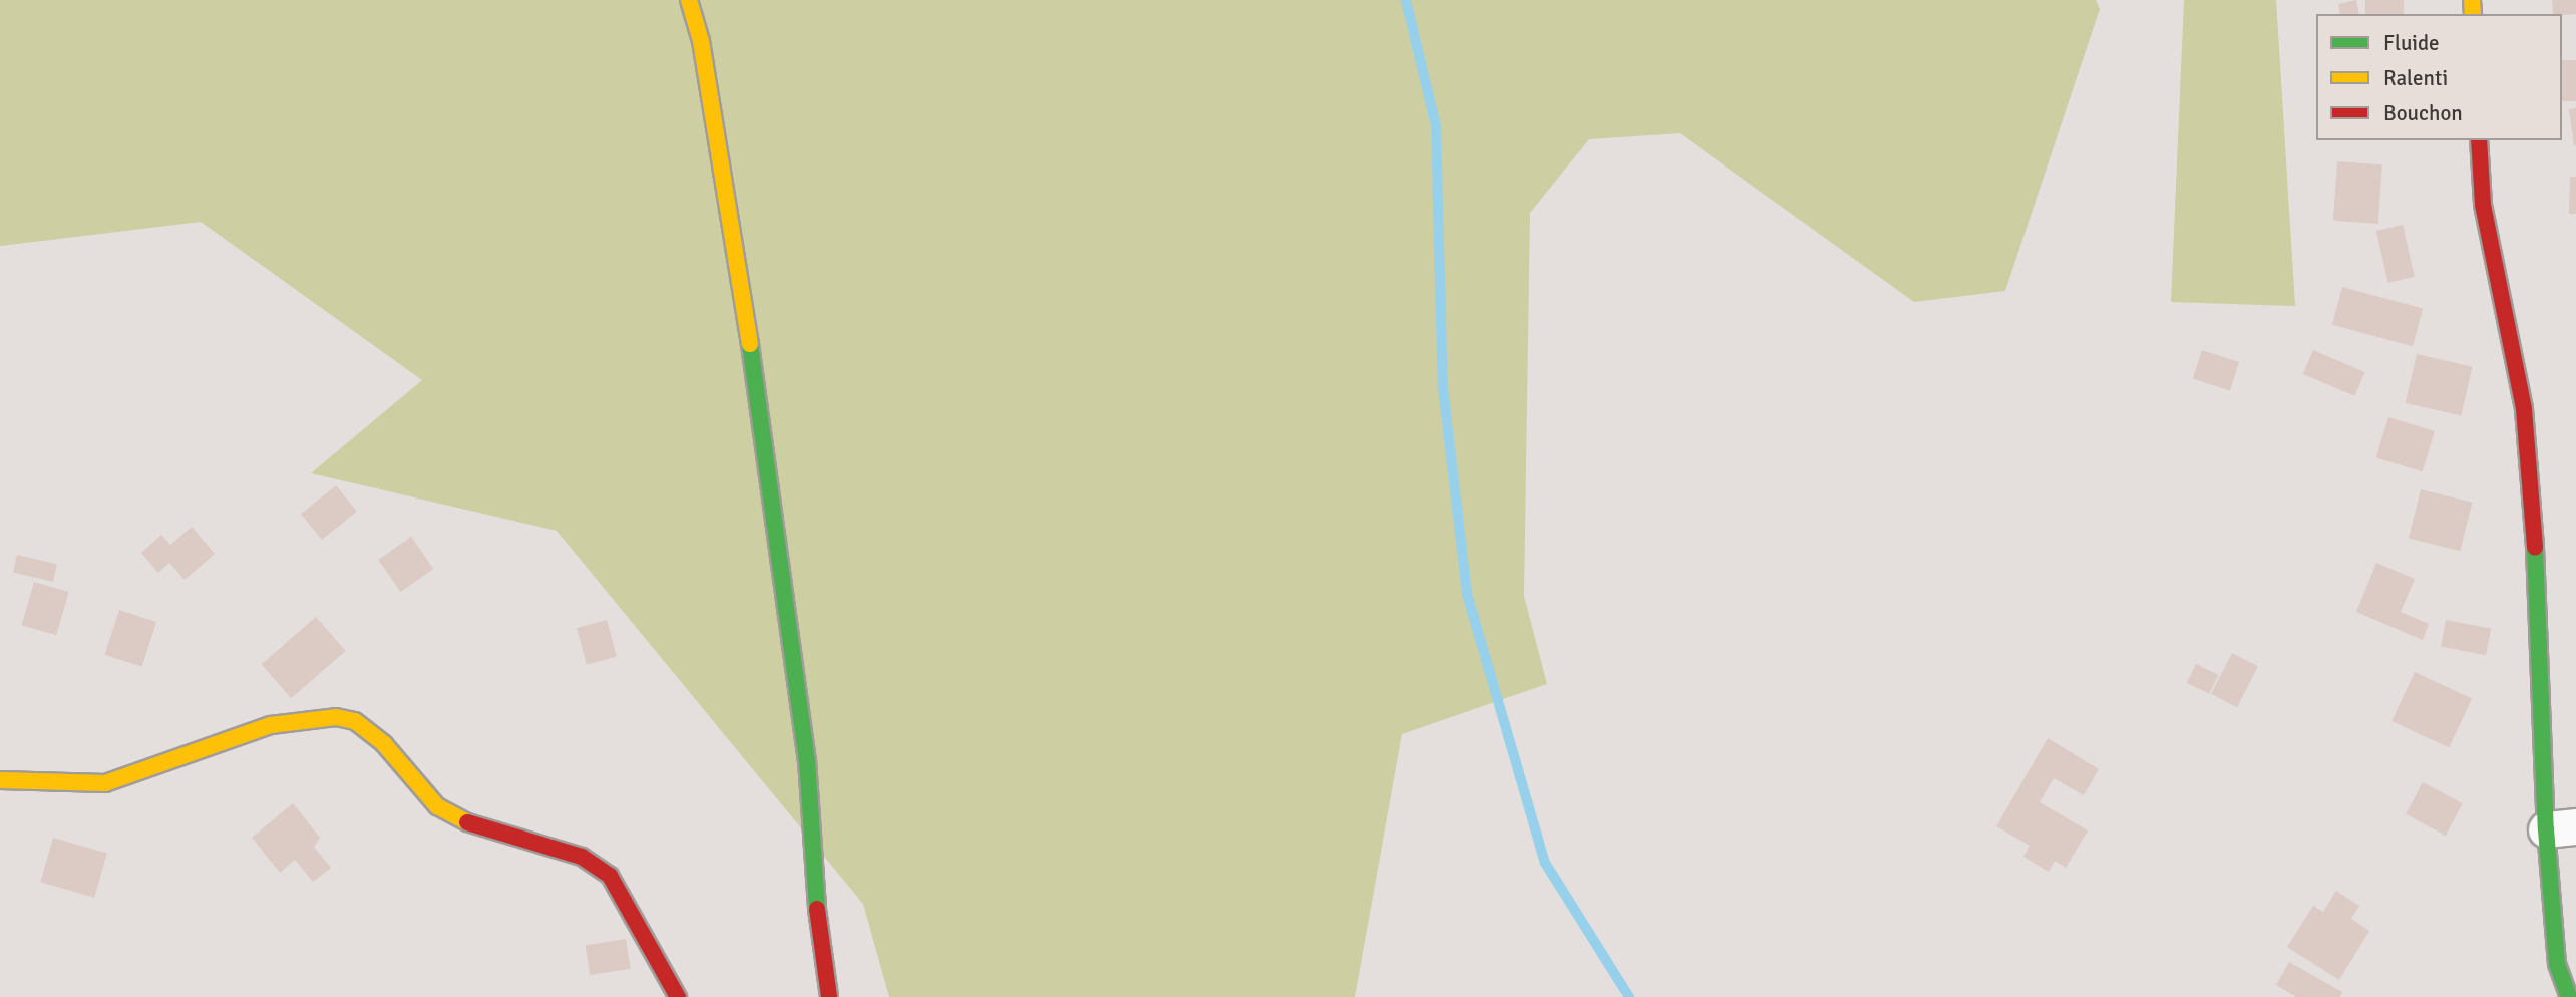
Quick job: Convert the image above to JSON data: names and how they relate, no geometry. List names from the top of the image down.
{
  "legend": ["Fluide", "Ralenti", "Bouchon"]
}
